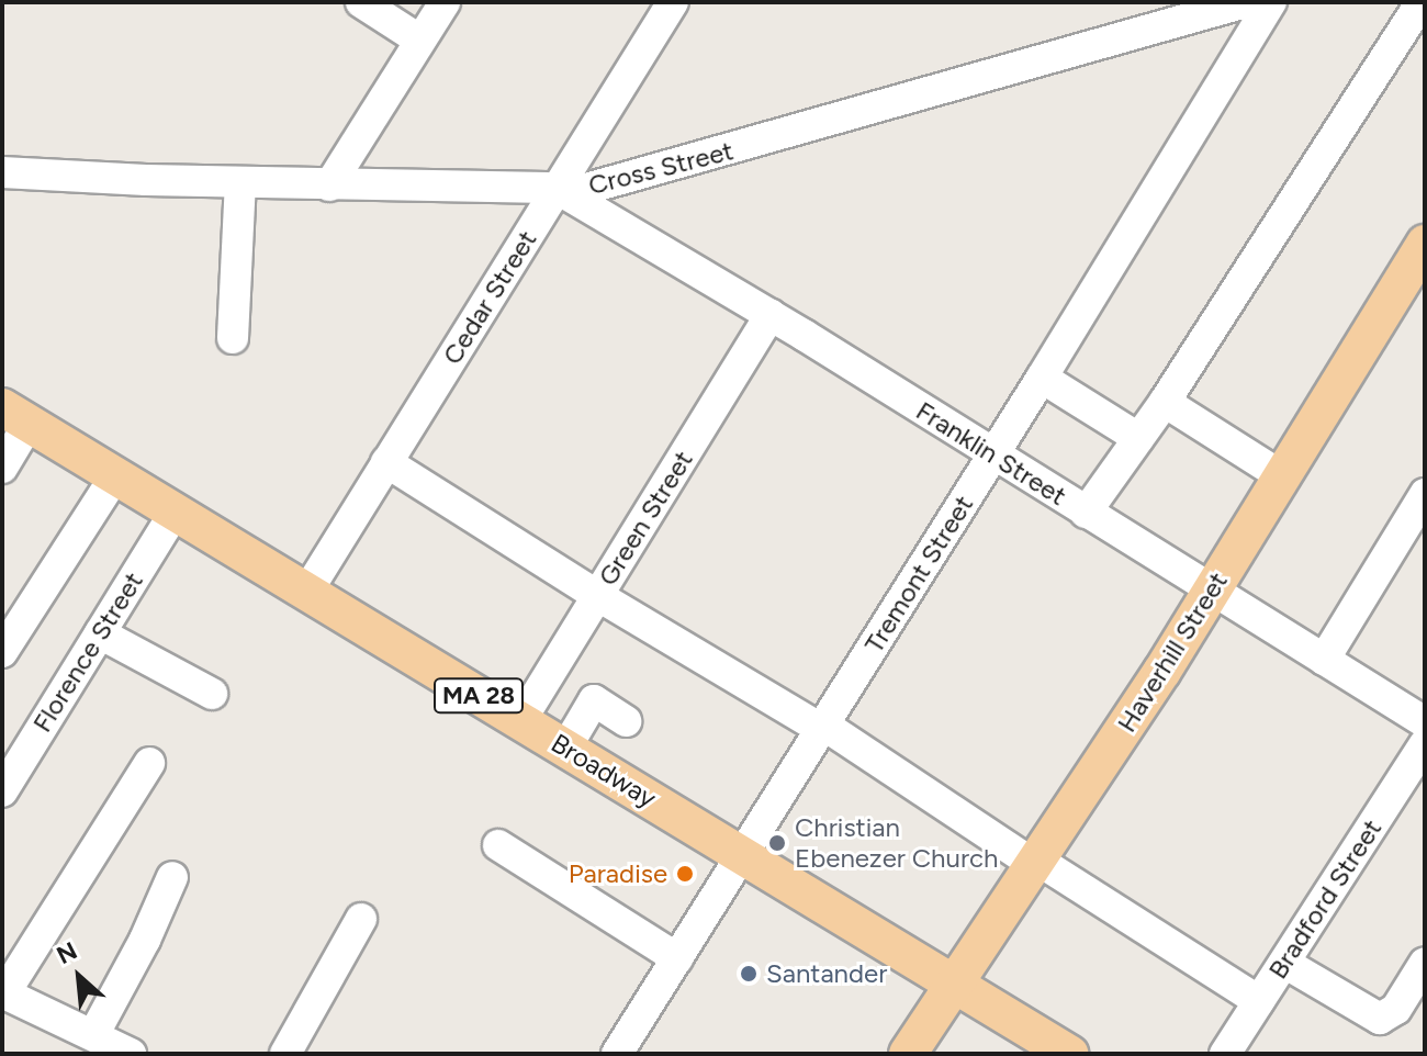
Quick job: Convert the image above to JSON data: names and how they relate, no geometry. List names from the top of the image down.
{
  "streets": {
    "main road": ["Haverhill Street", "MA 28", "Broadway"],
    "street": [
      "Cross Street",
      "Cedar Street",
      "Franklin Street",
      "Green Street",
      "Tremont Street",
      "Florence Street",
      "Bradford Street"
    ]
  },
  "crossings": [
    ["Cross Street", "Cedar Street"],
    ["Cross Street", "Franklin Street"],
    ["Cedar Street", "Franklin Street"],
    ["Cedar Street", "Broadway"],
    ["Franklin Street", "Green Street"],
    ["Franklin Street", "Tremont Street"],
    ["Franklin Street", "Haverhill Street"],
    ["Green Street", "Broadway"],
    ["Tremont Street", "Broadway"],
    ["Florence Street", "Broadway"],
    ["Haverhill Street", "Broadway"]
  ],
  "places": ["Christian Ebenezer Church", "Paradise", "Santander"],
  "north": "top left"
}
